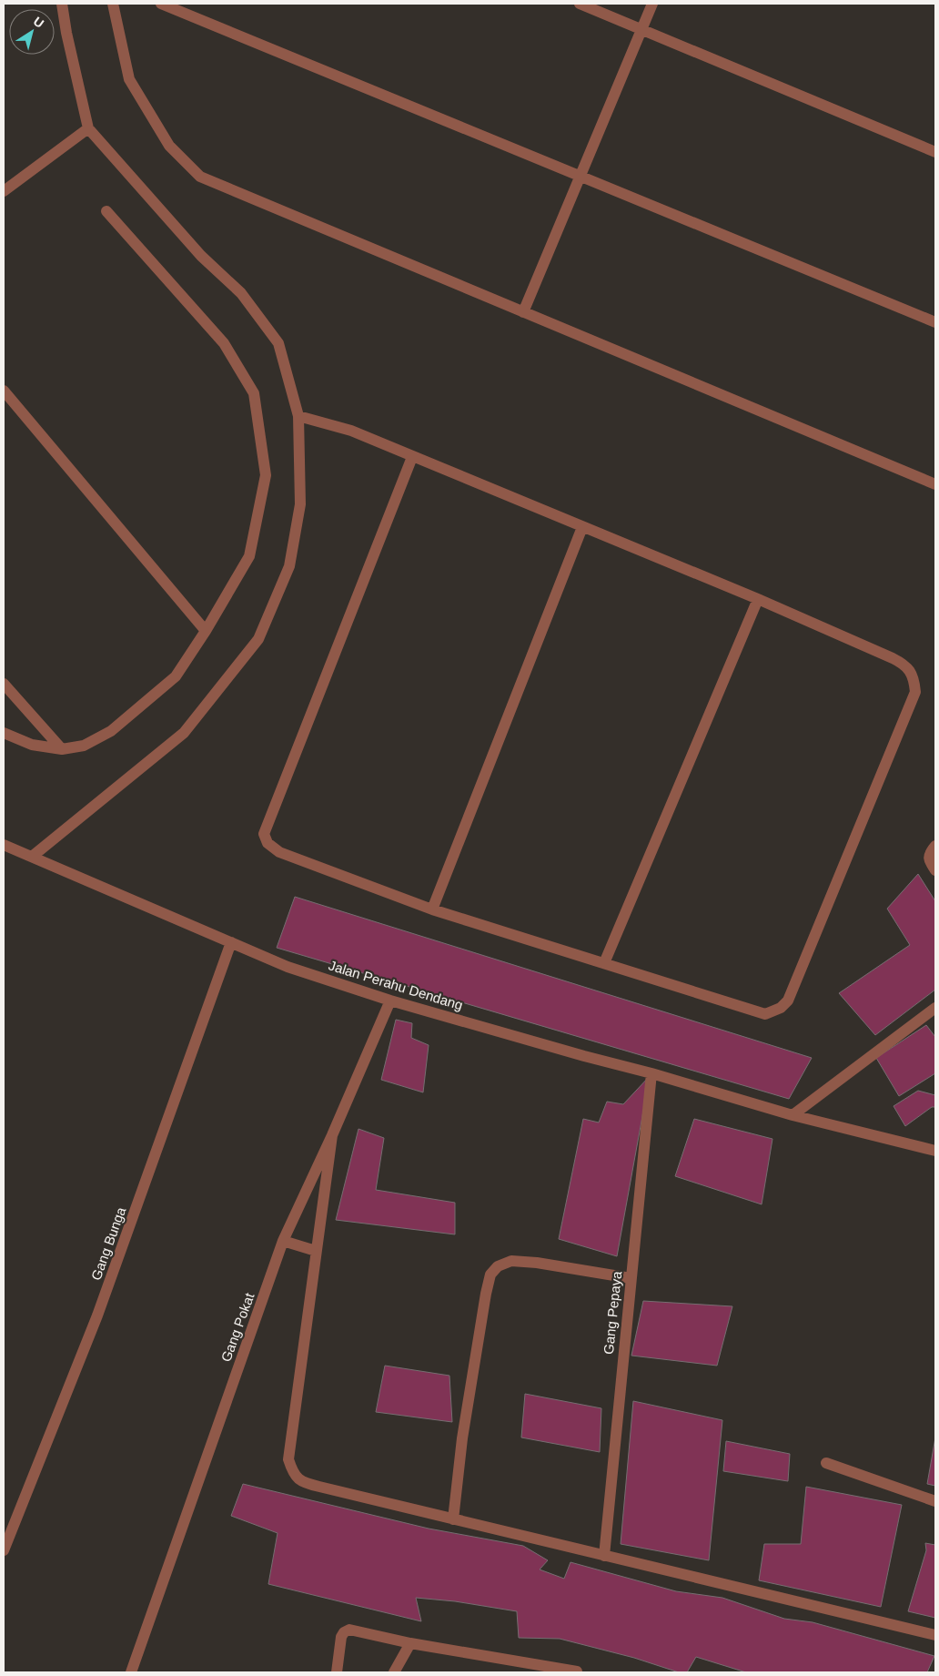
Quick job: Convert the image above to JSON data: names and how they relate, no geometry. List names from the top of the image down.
{
  "streets": {
    "street": [
      "Jalan Perahu Dendang",
      "Gang Bunga",
      "Gang Pepaya",
      "Gang Pokat"
    ]
  },
  "crossings": [
    ["Jalan Perahu Dendang", "Gang Bunga"],
    ["Jalan Perahu Dendang", "Gang Pepaya"],
    ["Jalan Perahu Dendang", "Gang Pokat"]
  ],
  "north": "top right"
}
